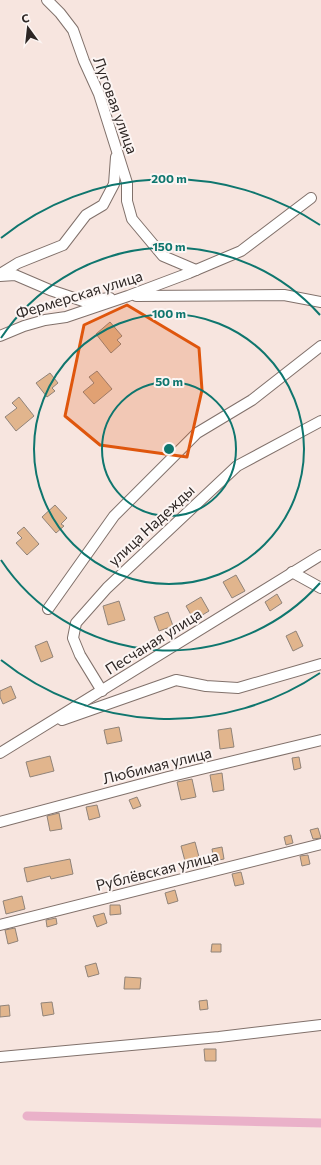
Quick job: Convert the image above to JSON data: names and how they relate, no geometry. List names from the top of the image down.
{
  "streets": {
    "street": [
      "Луговая улица",
      "Фермерская улица",
      "улица Надежды",
      "Песчаная улица",
      "Любимая улица",
      "Рублёвская улица"
    ]
  },
  "crossings": [
    ["Луговая улица", "Фермерская улица"],
    ["улица Надежды", "Песчаная улица"]
  ],
  "north": "top",
  "rings": [
    "200 m",
    "150 m",
    "100 m",
    "50 m"
  ]
}
